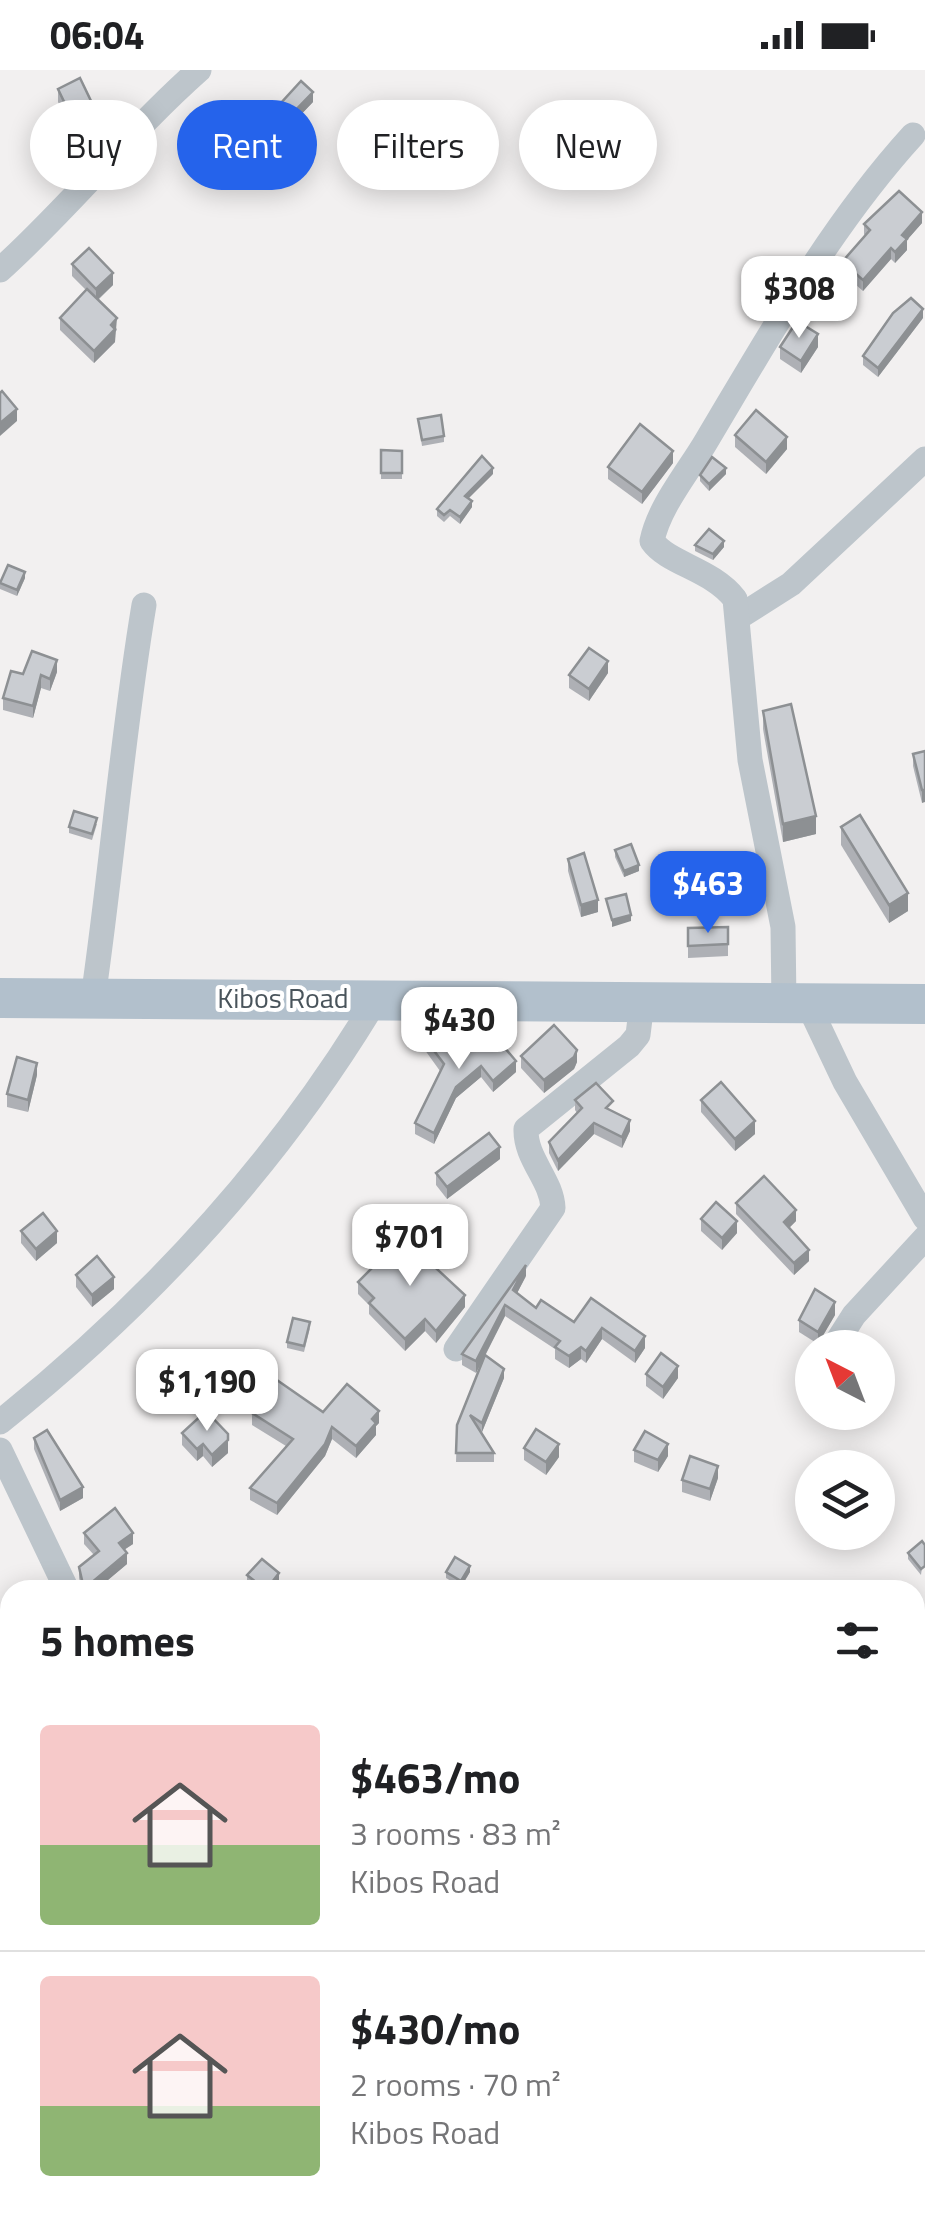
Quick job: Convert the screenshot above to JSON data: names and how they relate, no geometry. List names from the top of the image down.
{
  "streets": {
    "main road": ["Kibos Road"]
  },
  "north": "top left",
  "page": {
    "status": "06:04",
    "chip": [
      "Buy",
      "Rent",
      "Filters",
      "New"
    ],
    "price": [
      "$308",
      "$463",
      "$430",
      "$701",
      "$1,190"
    ],
    "heading": "5 homes",
    "list": [
      {
        "name": "$463/mo",
        "note": "3 rooms · 83 m² · Kibos Road"
      },
      {
        "name": "$430/mo",
        "note": "2 rooms · 70 m² · Kibos Road"
      }
    ]
  }
}
